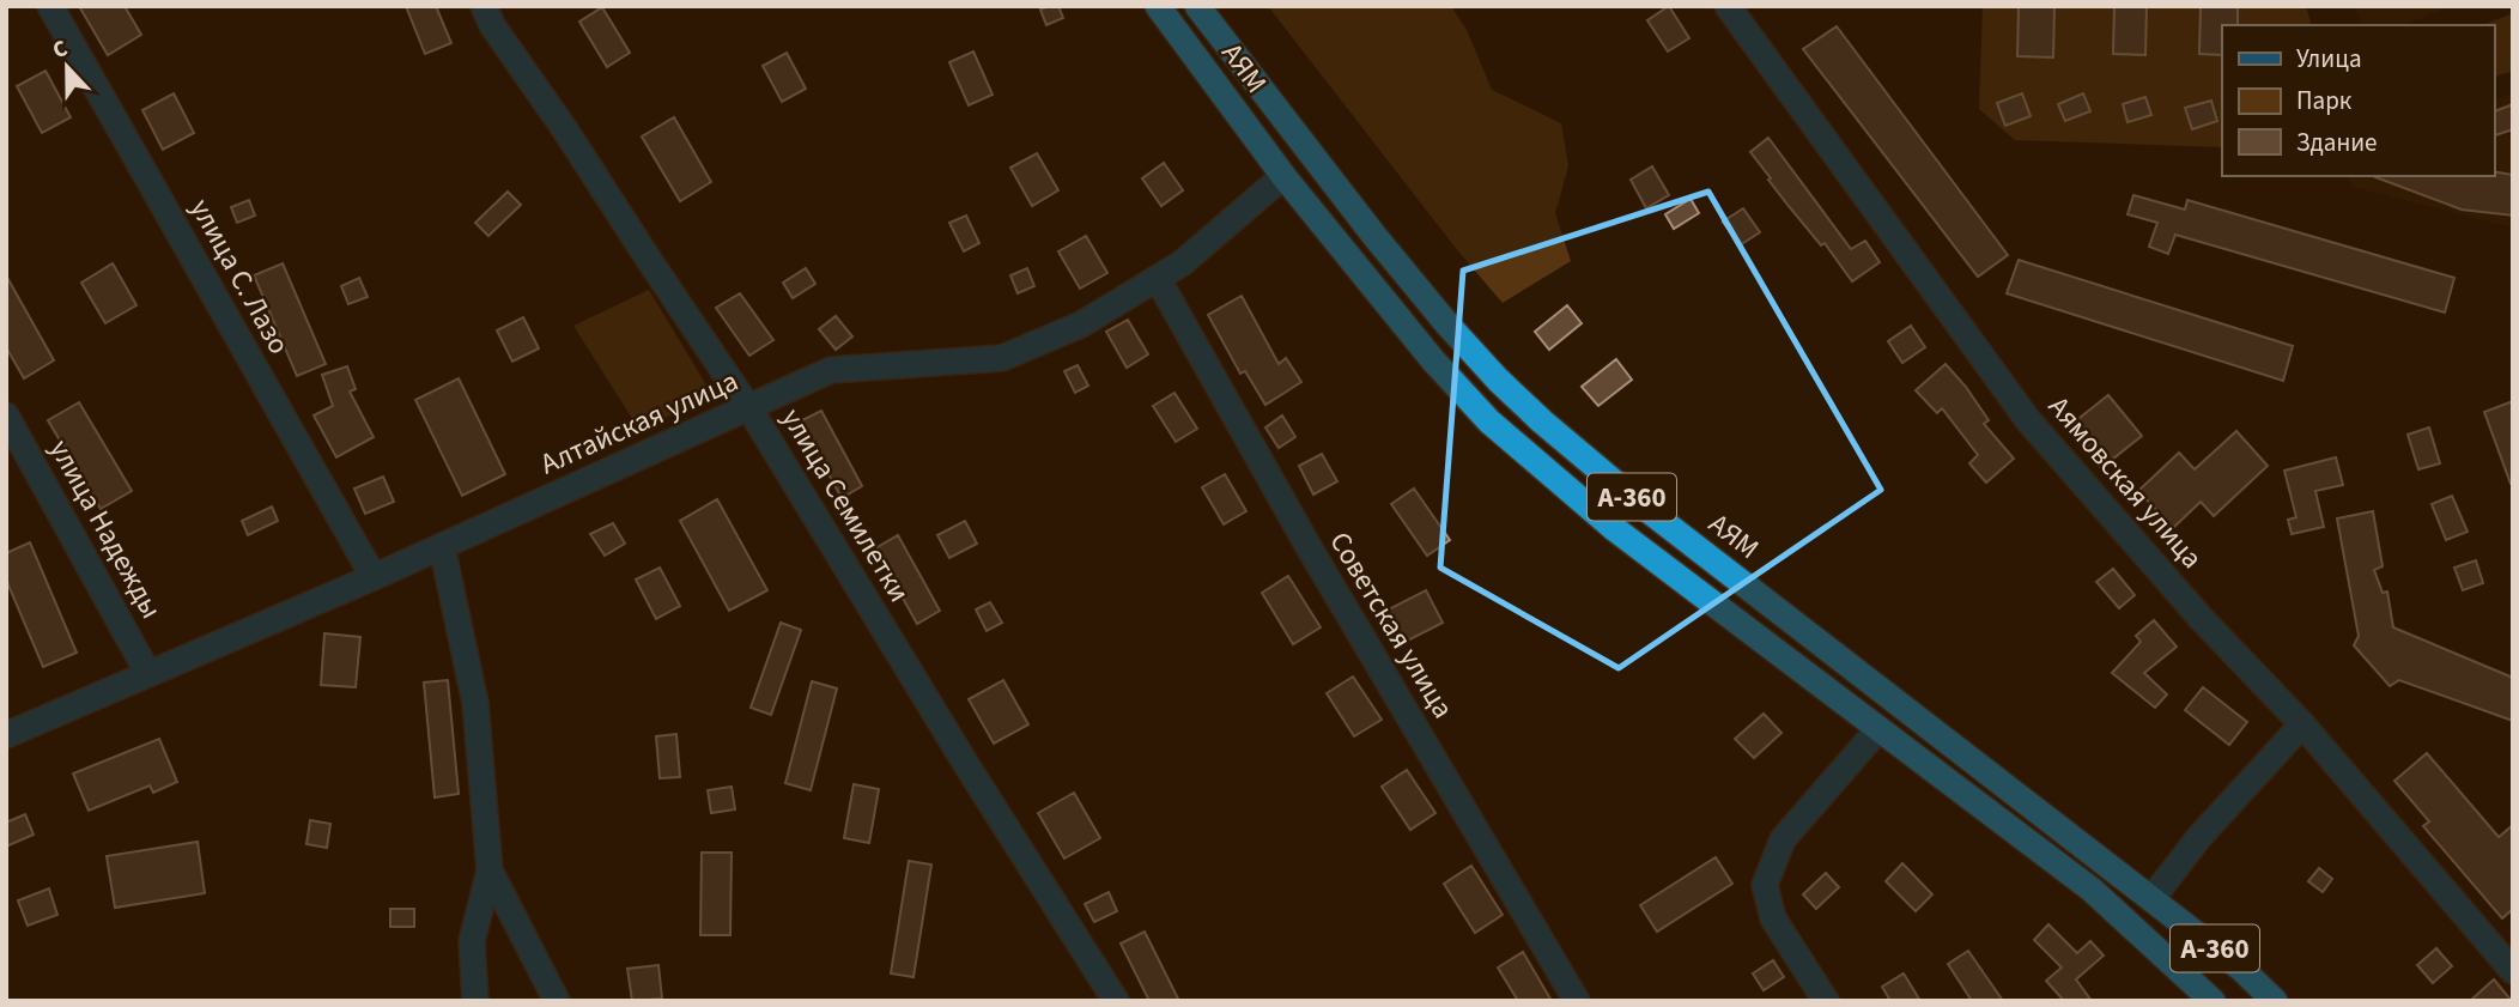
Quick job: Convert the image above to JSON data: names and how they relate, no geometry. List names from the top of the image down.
{
  "streets": {
    "highway": ["АЯМ", "А-360"],
    "street": [
      "улица С. Лазо",
      "Алтайская улица",
      "Аямовская улица",
      "улица Семилетки",
      "улица Надежды",
      "Советская улица"
    ]
  },
  "crossings": [
    ["АЯМ", "Алтайская улица"],
    ["улица С. Лазо", "Алтайская улица"],
    ["Алтайская улица", "улица Семилетки"],
    ["Алтайская улица", "улица Надежды"],
    ["Алтайская улица", "Советская улица"]
  ],
  "legend": ["Улица", "Парк", "Здание"],
  "north": "top"
}
